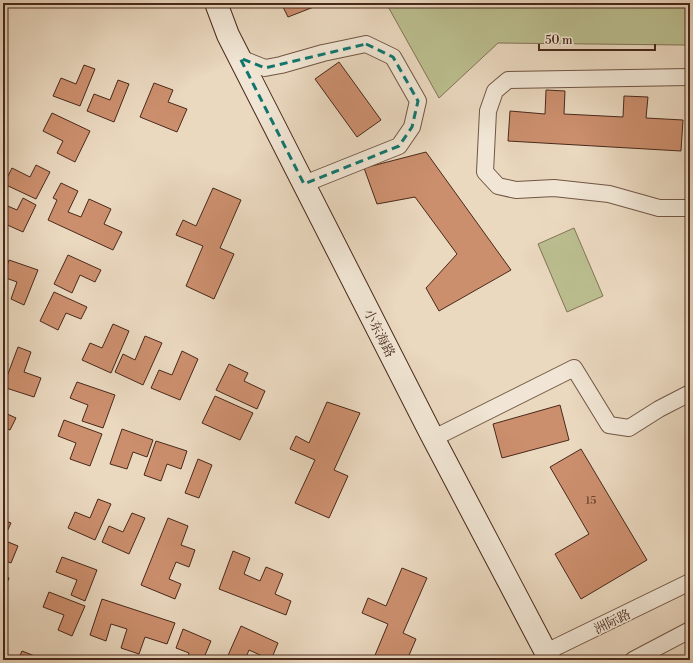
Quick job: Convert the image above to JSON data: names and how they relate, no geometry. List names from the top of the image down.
{
  "streets": {
    "main road": ["小东海路"],
    "street": ["洲际路"]
  },
  "crossings": [
    ["小东海路", "洲际路"]
  ],
  "house_numbers": ["15"],
  "scale_bar": "50 m"
}
